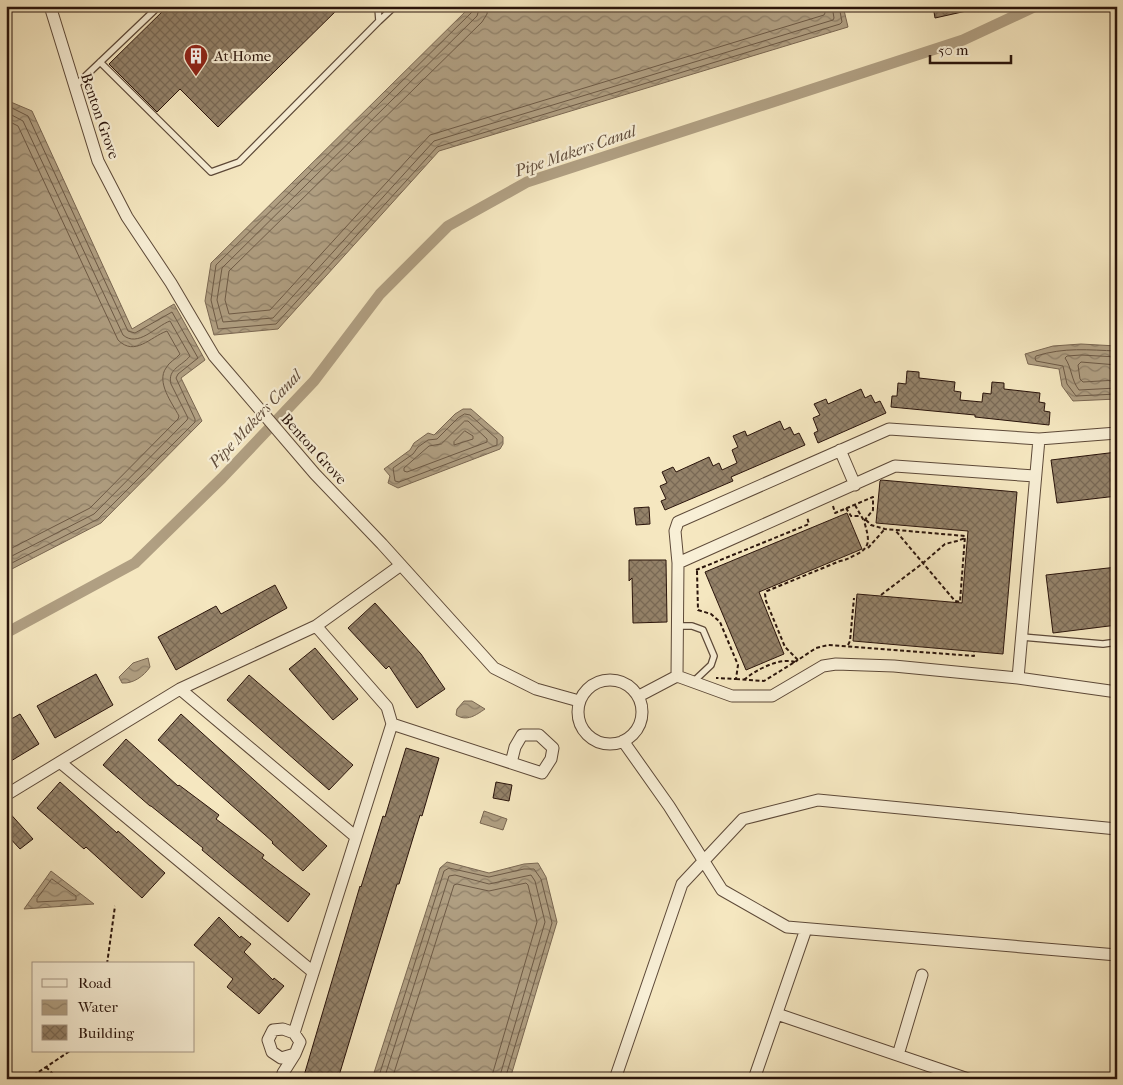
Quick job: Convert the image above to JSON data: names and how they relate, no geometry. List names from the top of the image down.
{
  "streets": {
    "street": ["Benton Grove"]
  },
  "water": ["Pipe Makers Canal"],
  "places": {
    "building": ["At Home"]
  },
  "legend": ["Road", "Water", "Building"],
  "scale_bar": "50 m"
}
